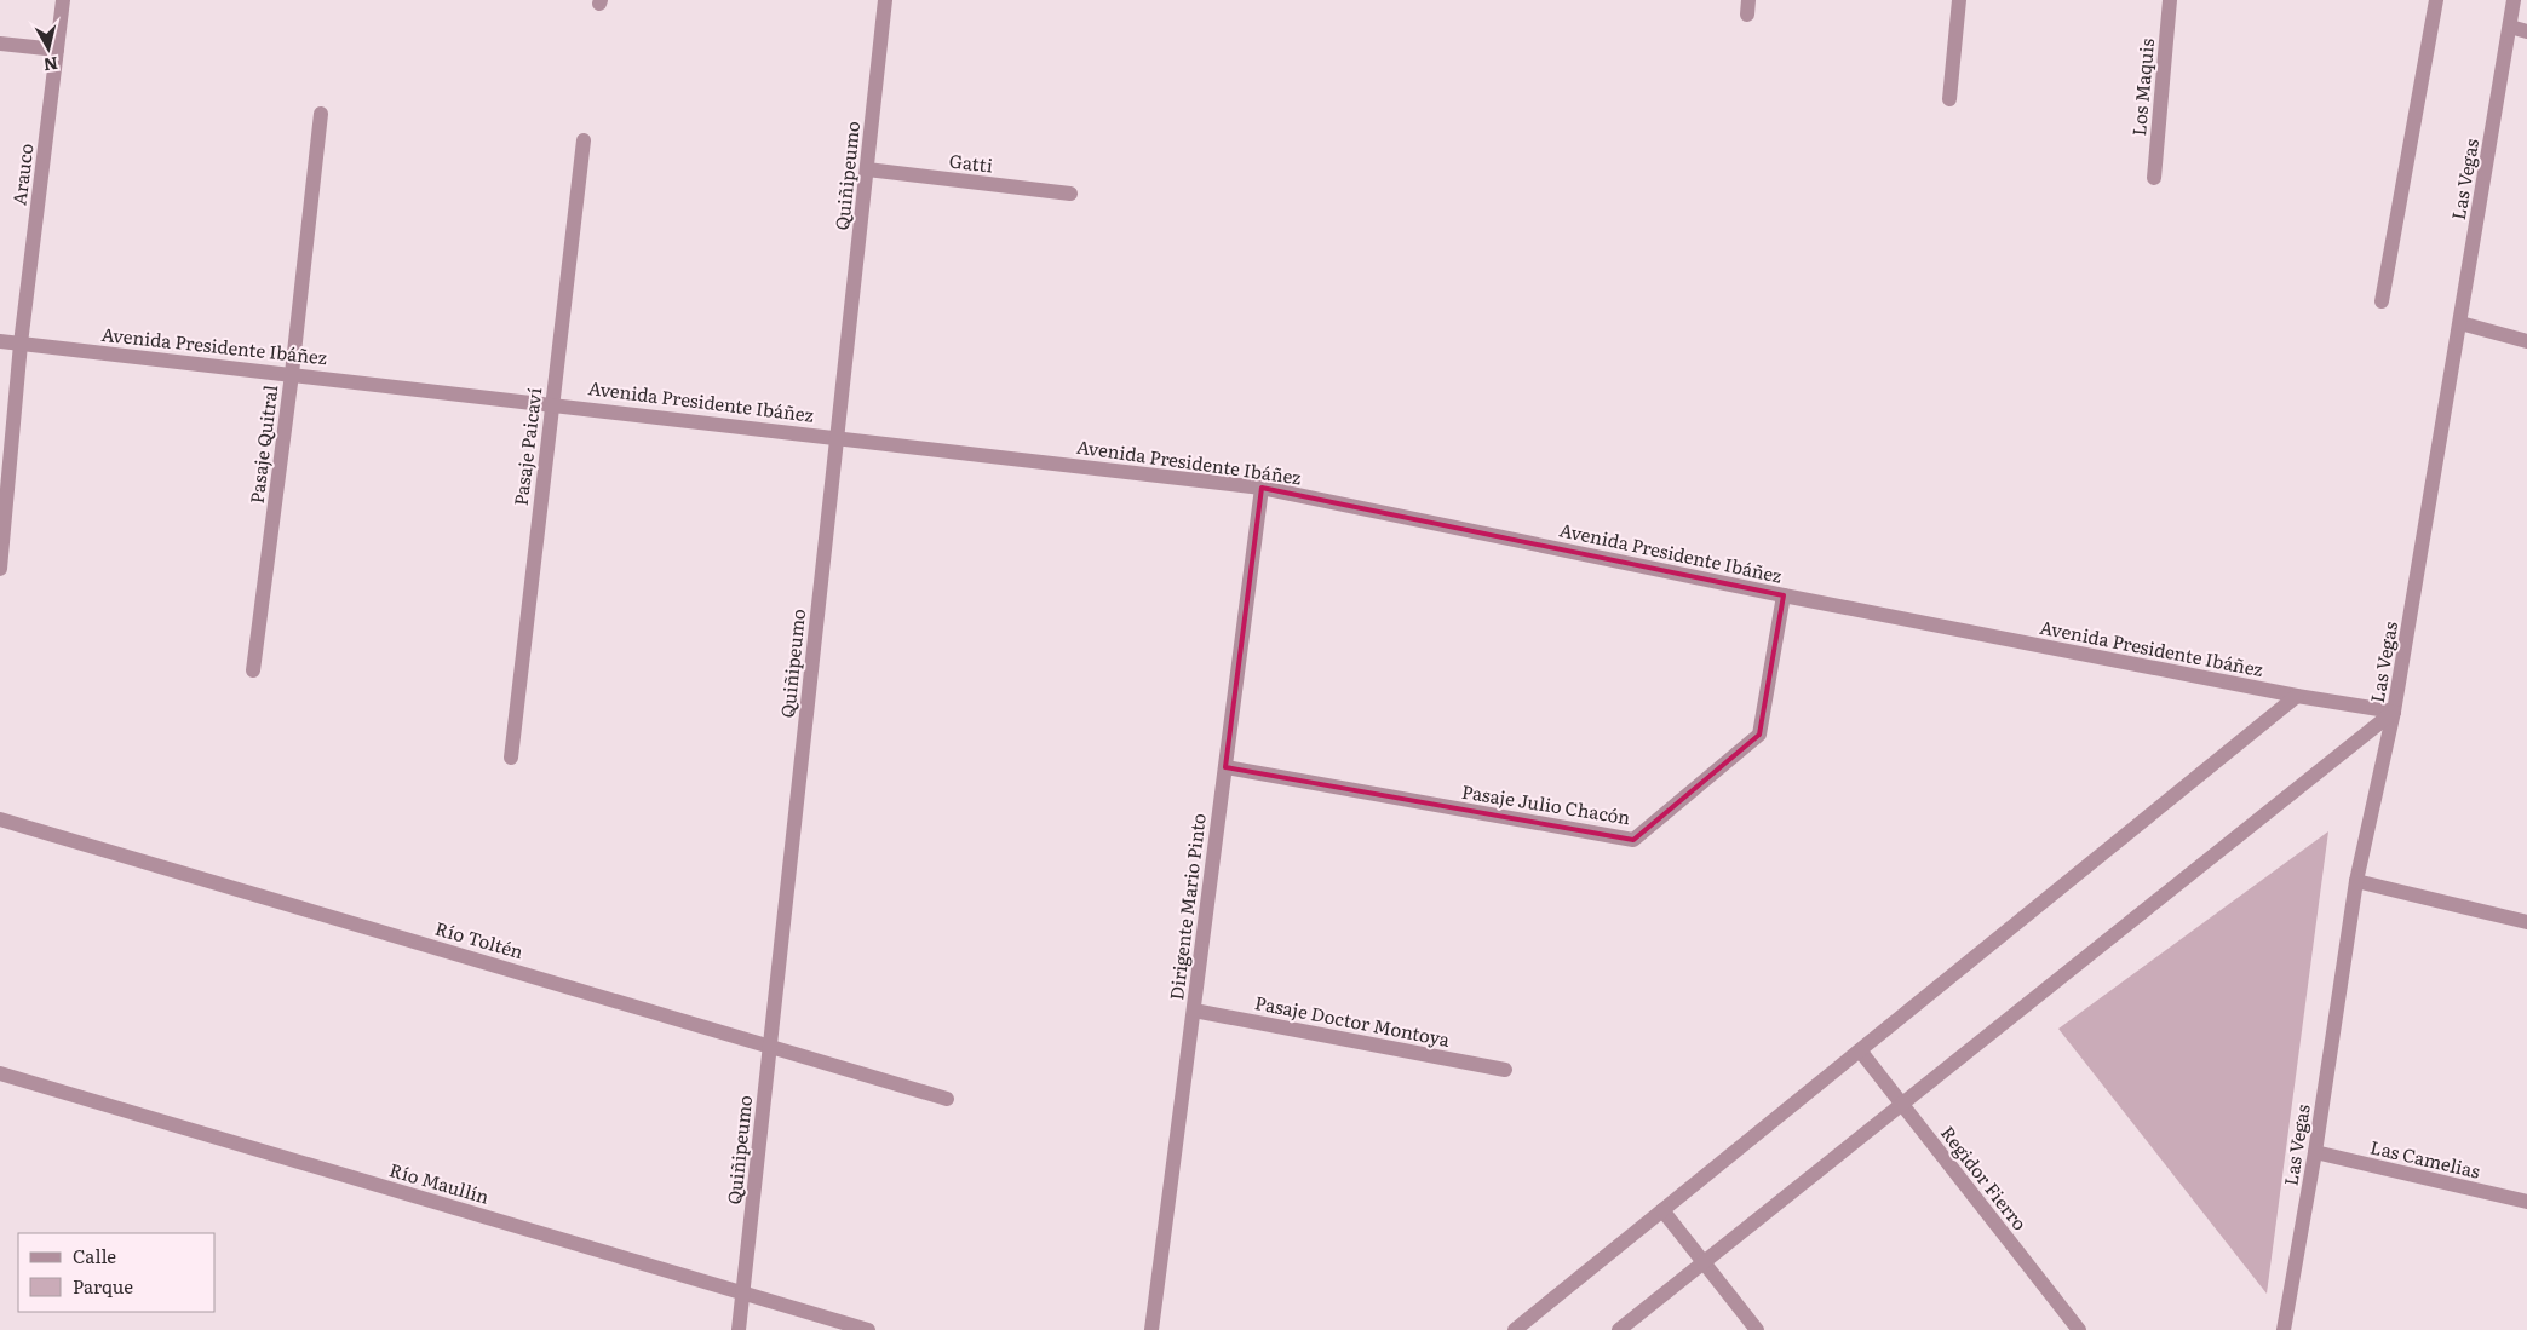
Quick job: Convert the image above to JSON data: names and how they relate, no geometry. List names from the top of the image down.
{
  "streets": {
    "street": [
      "Los Maquis",
      "Gatti",
      "Arauco",
      "Quiñipeumo",
      "Las Vegas",
      "Avenida Presidente Ibáñez",
      "Pasaje Quitral",
      "Pasaje Paicaví",
      "Pasaje Julio Chacón",
      "Dirigente Mario Pinto",
      "Río Toltén",
      "Pasaje Doctor Montoya",
      "Las Camelias",
      "Regidor Fierro",
      "Río Maullín"
    ]
  },
  "crossings": [
    ["Gatti", "Quiñipeumo"],
    ["Arauco", "Avenida Presidente Ibáñez"],
    ["Quiñipeumo", "Avenida Presidente Ibáñez"],
    ["Quiñipeumo", "Río Toltén"],
    ["Quiñipeumo", "Río Maullín"],
    ["Las Vegas", "Avenida Presidente Ibáñez"],
    ["Las Vegas", "Las Camelias"],
    ["Avenida Presidente Ibáñez", "Pasaje Quitral"],
    ["Avenida Presidente Ibáñez", "Pasaje Paicaví"],
    ["Avenida Presidente Ibáñez", "Pasaje Julio Chacón"],
    ["Avenida Presidente Ibáñez", "Dirigente Mario Pinto"],
    ["Pasaje Julio Chacón", "Dirigente Mario Pinto"],
    ["Dirigente Mario Pinto", "Pasaje Doctor Montoya"]
  ],
  "legend": ["Calle", "Parque"],
  "north": "bottom"
}
